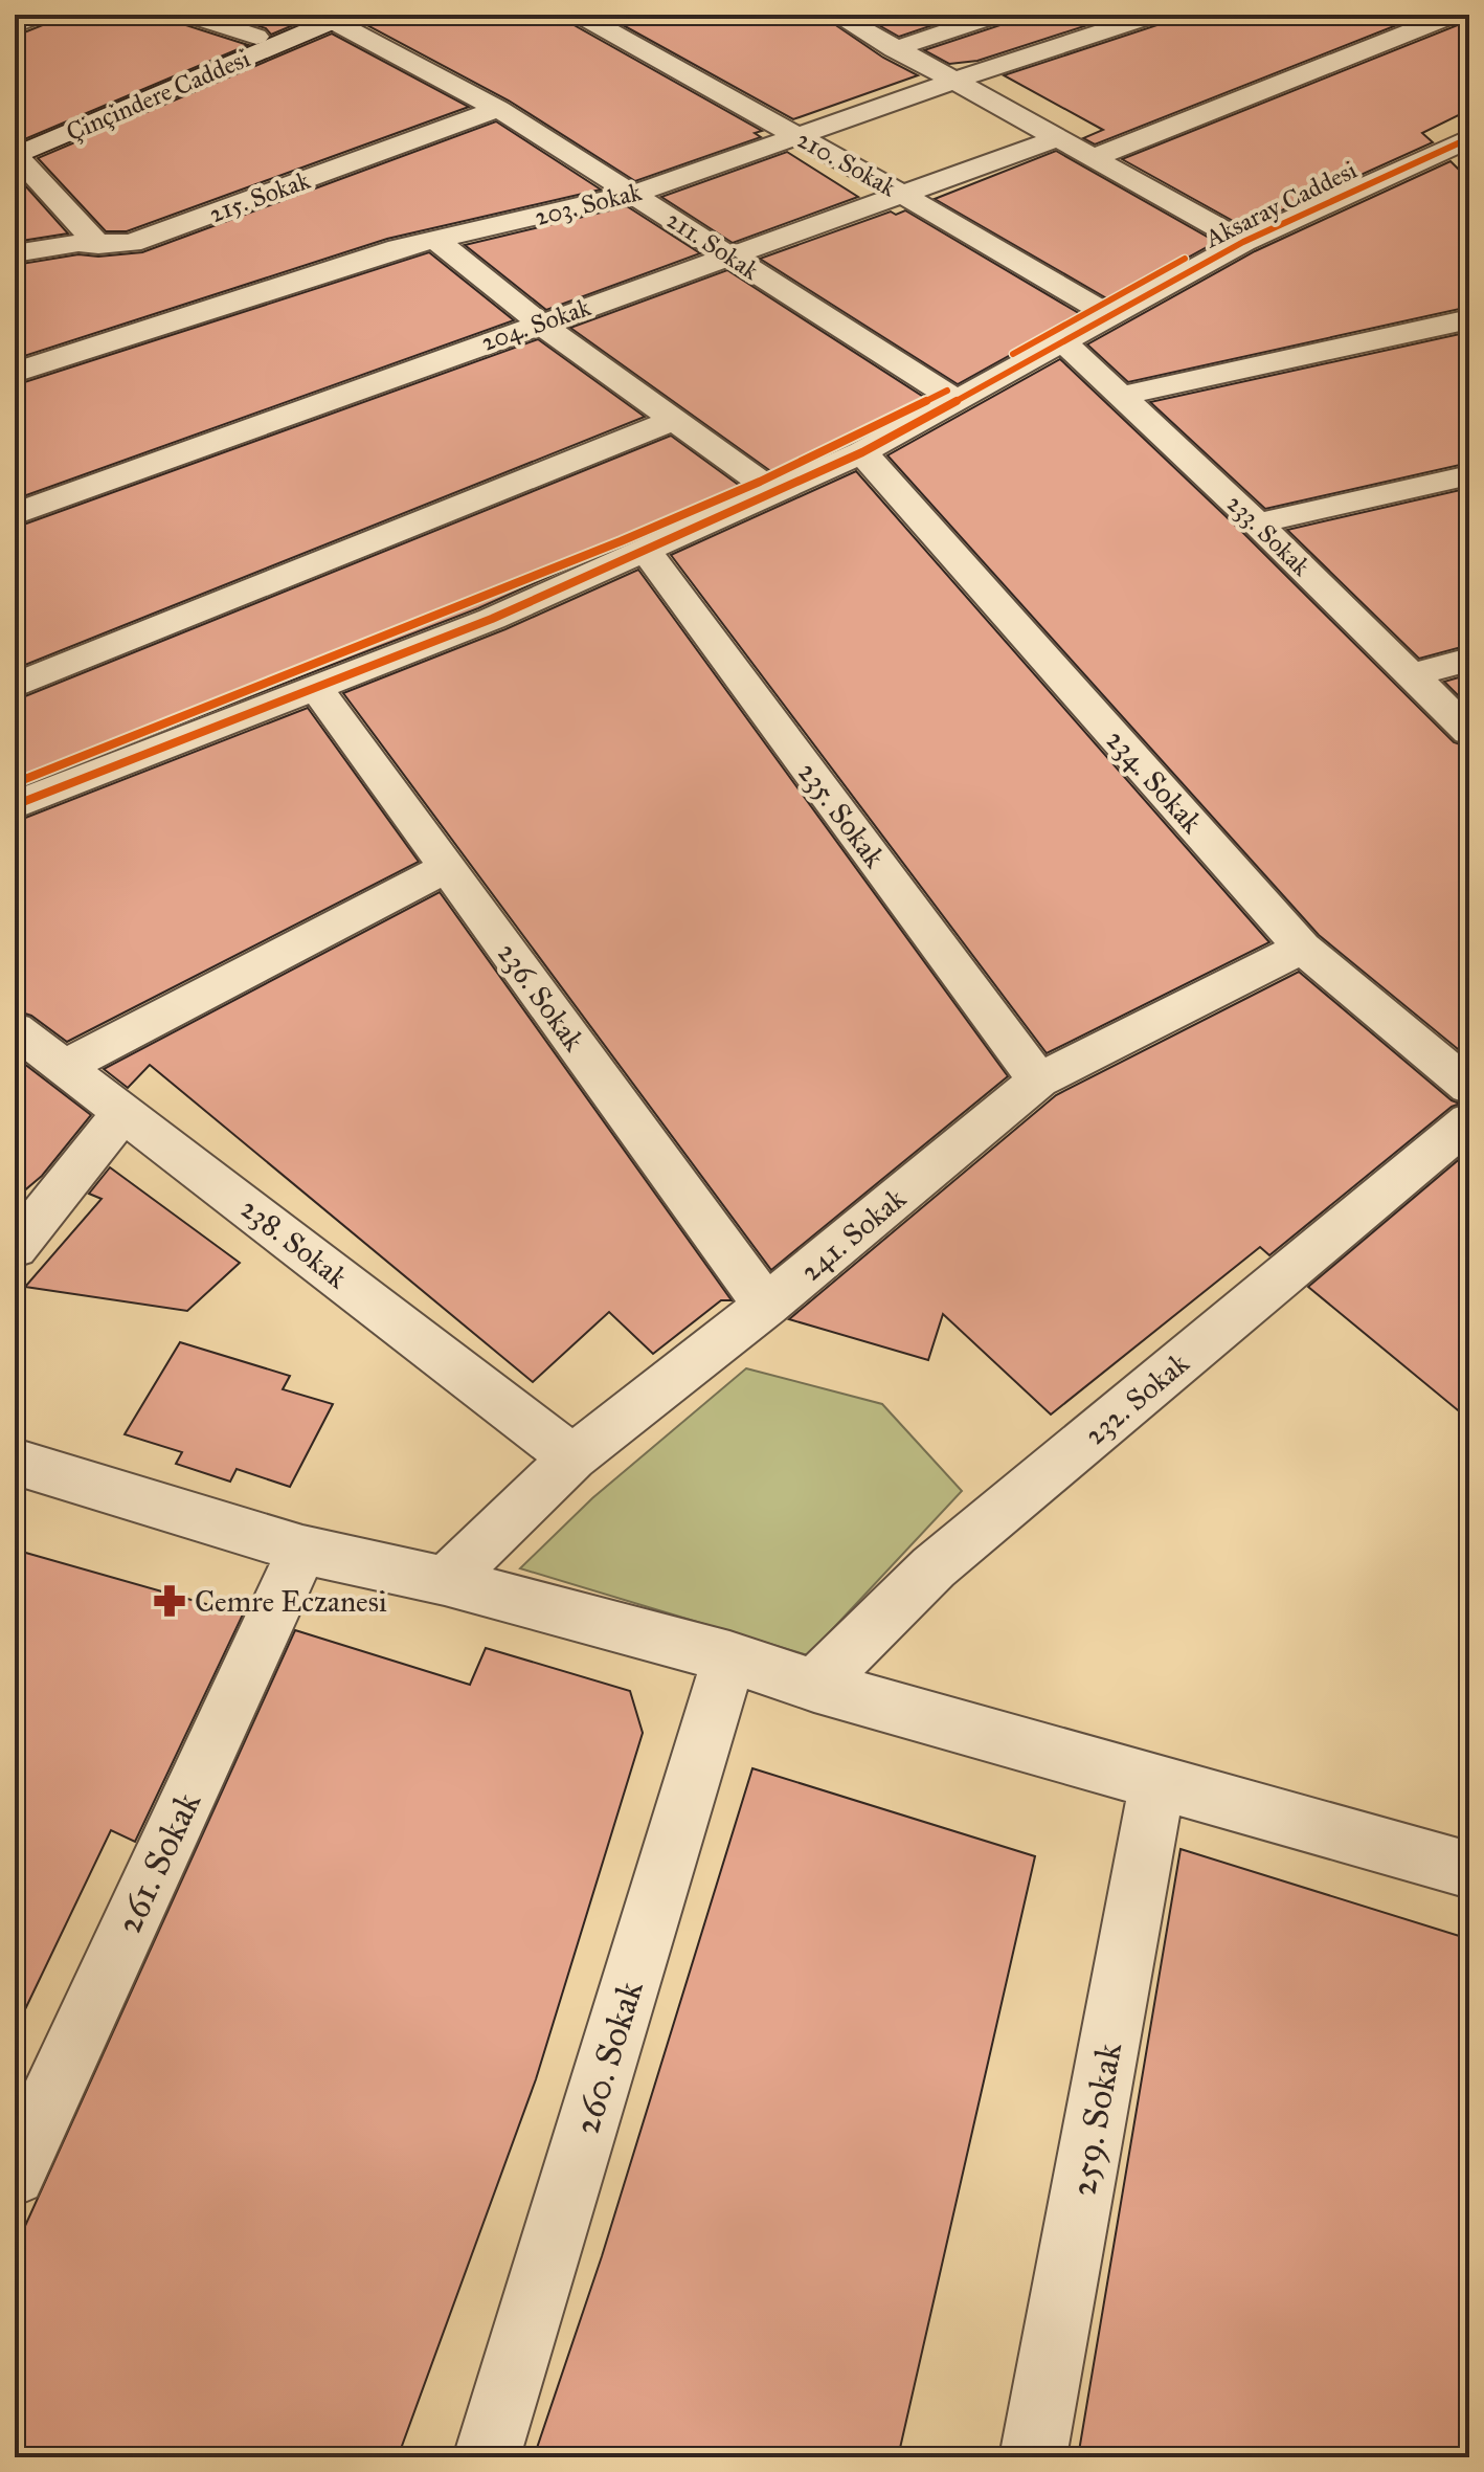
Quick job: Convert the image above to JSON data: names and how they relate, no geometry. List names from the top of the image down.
{
  "streets": {
    "street": [
      "Çinçindere Caddesi",
      "210. Sokak",
      "215. Sokak",
      "203. Sokak",
      "Aksaray Caddesi",
      "211. Sokak",
      "204. Sokak",
      "233. Sokak",
      "234. Sokak",
      "235. Sokak",
      "236. Sokak",
      "241. Sokak",
      "238. Sokak",
      "232. Sokak",
      "261. Sokak",
      "260. Sokak",
      "259. Sokak"
    ]
  },
  "crossings": [
    ["Çinçindere Caddesi", "211. Sokak"],
    ["210. Sokak", "203. Sokak"],
    ["210. Sokak", "Aksaray Caddesi"],
    ["210. Sokak", "204. Sokak"],
    ["215. Sokak", "211. Sokak"],
    ["203. Sokak", "211. Sokak"],
    ["Aksaray Caddesi", "211. Sokak"],
    ["Aksaray Caddesi", "233. Sokak"],
    ["Aksaray Caddesi", "234. Sokak"],
    ["Aksaray Caddesi", "235. Sokak"],
    ["Aksaray Caddesi", "236. Sokak"],
    ["211. Sokak", "204. Sokak"],
    ["234. Sokak", "241. Sokak"],
    ["235. Sokak", "241. Sokak"],
    ["236. Sokak", "241. Sokak"],
    ["241. Sokak", "238. Sokak"]
  ],
  "places": {
    "pharmacy": ["Cemre Eczanesi"]
  }
}
